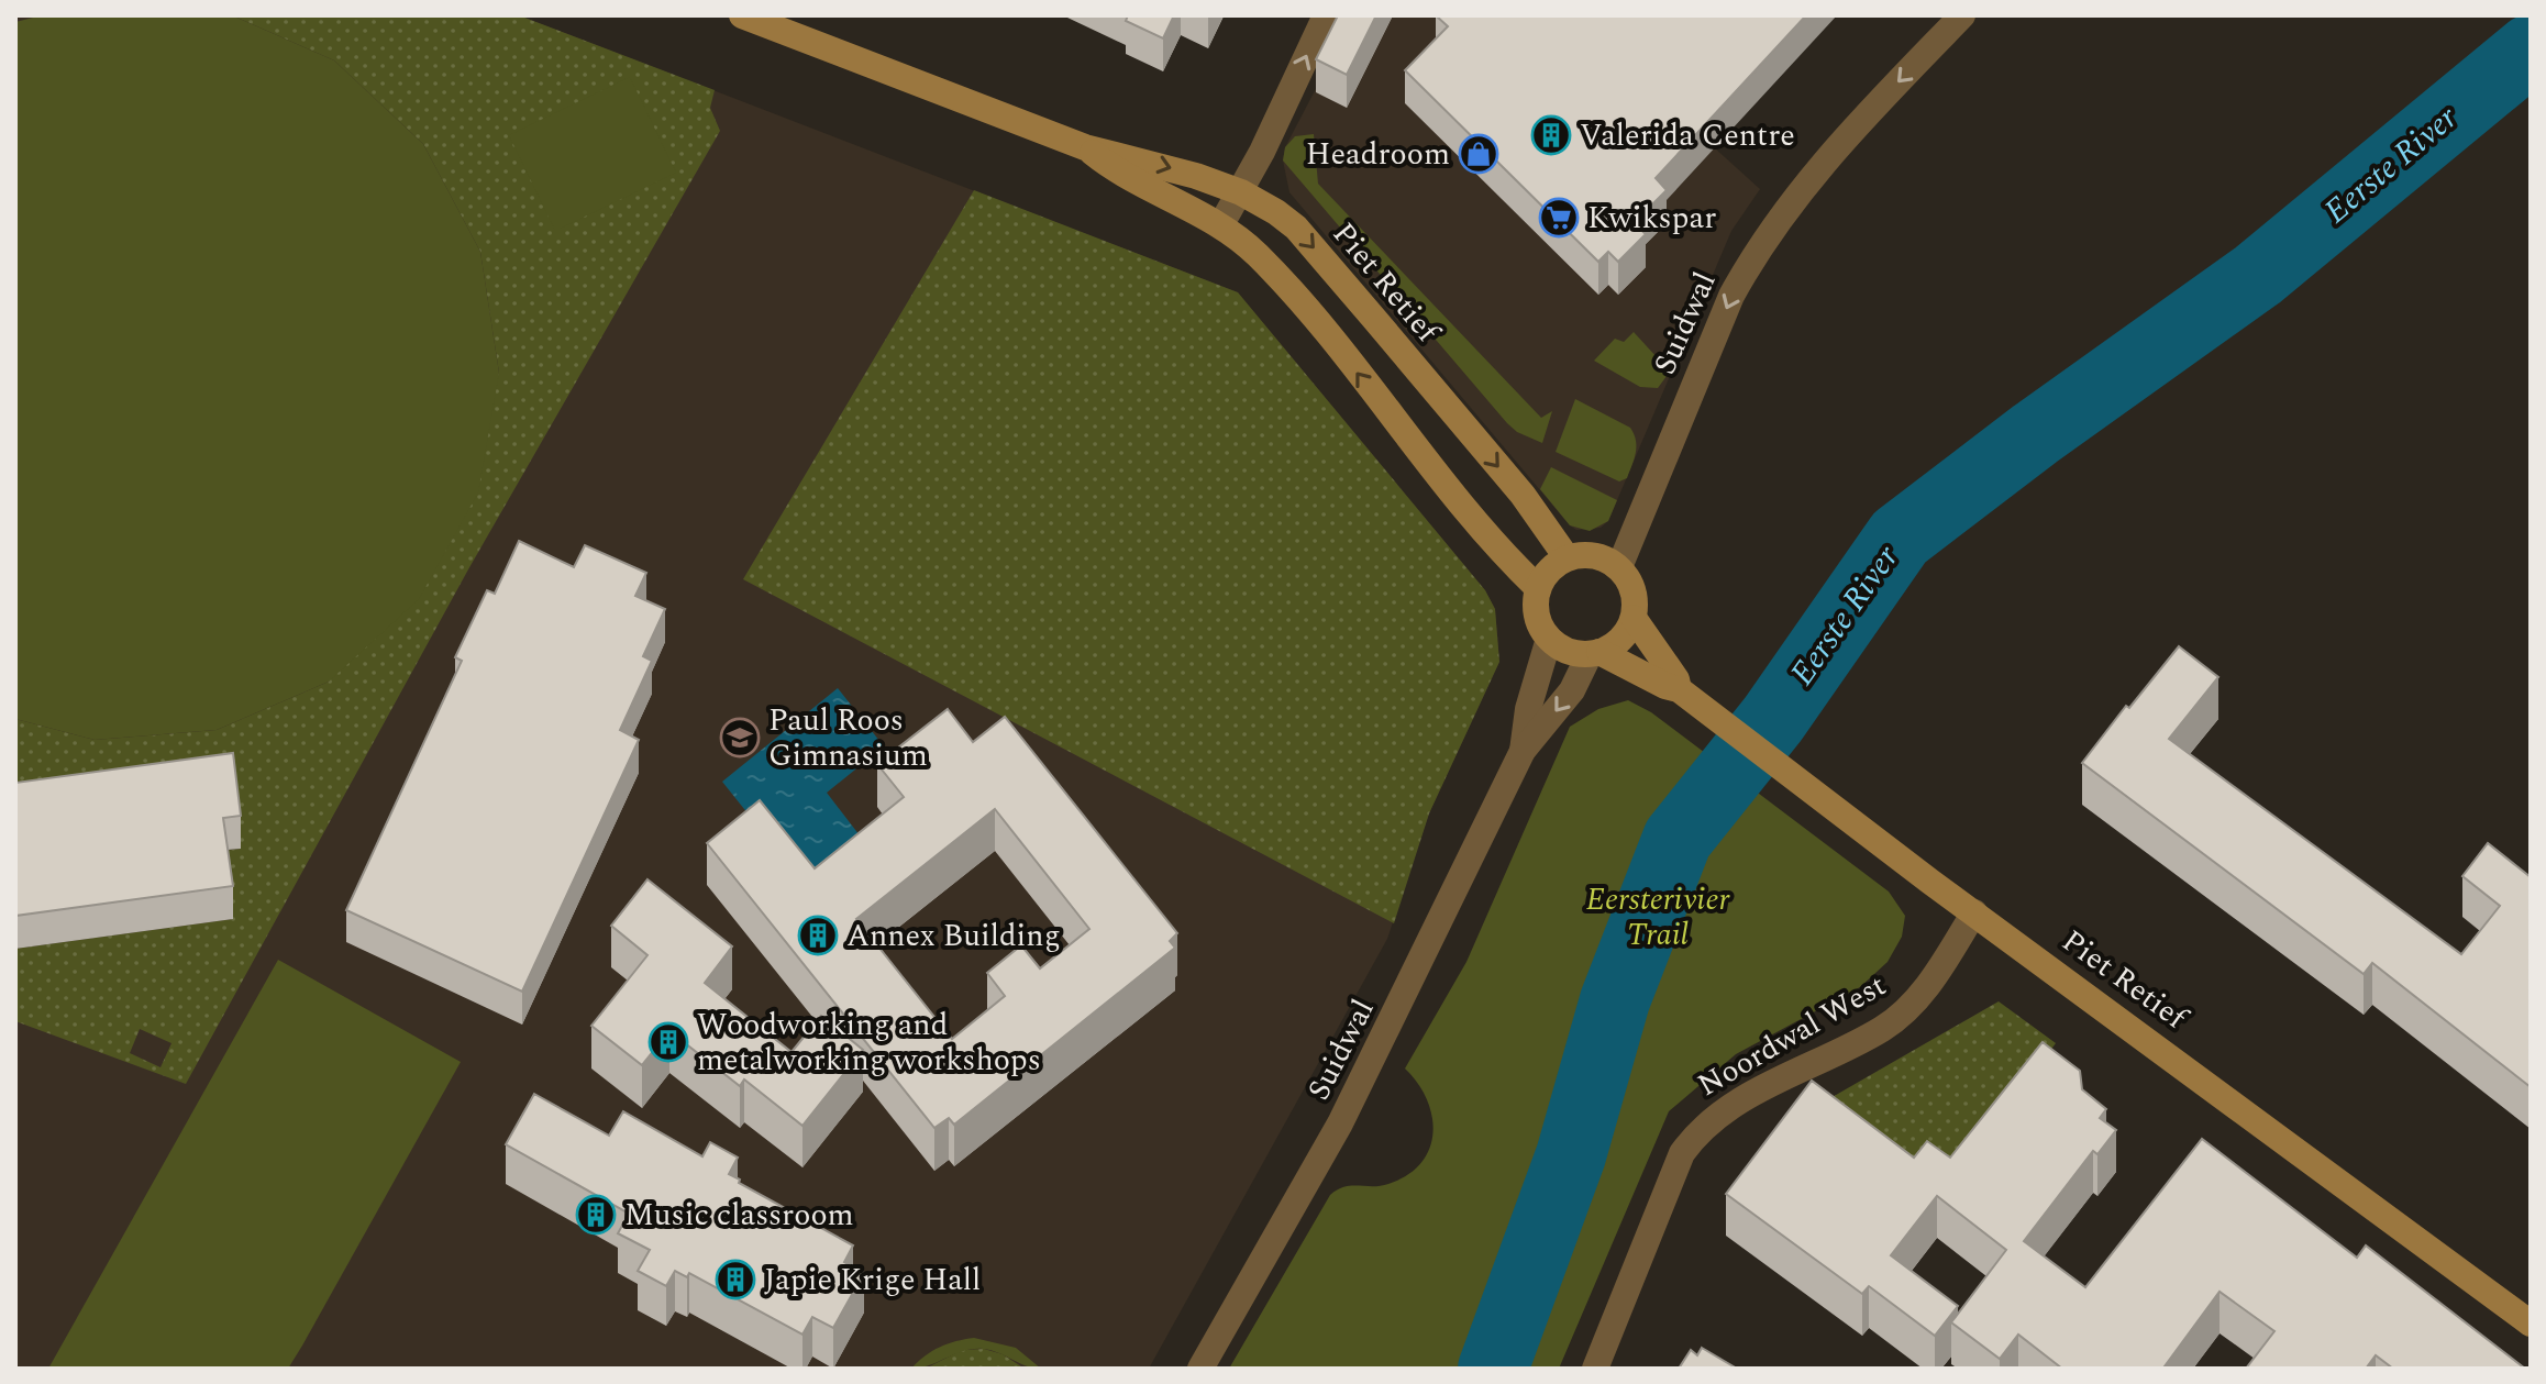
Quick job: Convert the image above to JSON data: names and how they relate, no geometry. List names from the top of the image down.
{
  "streets": {
    "street": ["Piet Retief", "Suidwal", "Noordwal West"]
  },
  "crossings": [
    ["Piet Retief", "Suidwal"],
    ["Piet Retief", "Noordwal West"]
  ],
  "one_way": ["Suidwal"],
  "water": ["Eerste River"],
  "parks": ["Eersterivier Trail"],
  "places": {
    "building": [
      "Valerida Centre",
      "Annex Building",
      "Woodworking and metalworking workshops",
      "Music classroom",
      "Japie Krige Hall"
    ],
    "shop": ["Headroom"],
    "supermarket": ["Kwikspar"],
    "school or university": ["Paul Roos Gimnasium"]
  }
}
